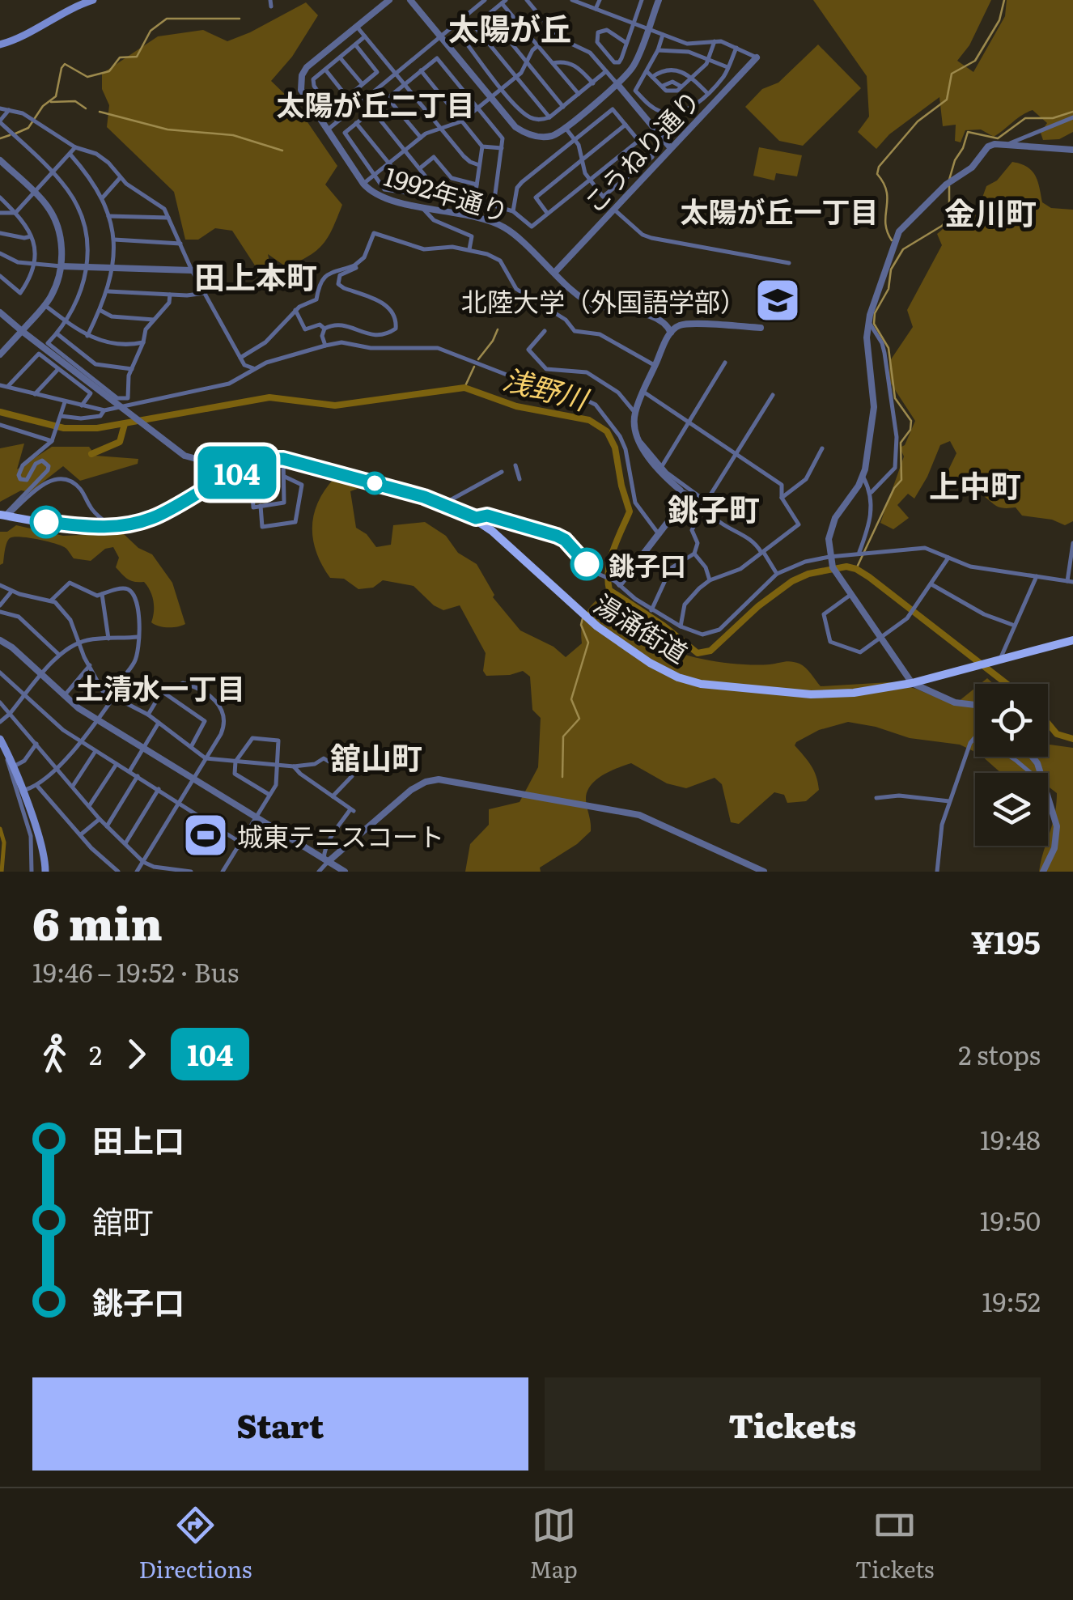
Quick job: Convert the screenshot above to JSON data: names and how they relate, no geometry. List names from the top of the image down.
{
  "streets": {
    "main road": ["湯涌街道"],
    "street": ["こうねり通り", "1992年通り"]
  },
  "crossings": [
    ["こうねり通り", "1992年通り"]
  ],
  "districts": [
    "太陽が丘",
    "太陽が丘二丁目",
    "太陽が丘一丁目",
    "金川町",
    "田上本町",
    "上中町",
    "銚子町",
    "土清水一丁目",
    "舘山町"
  ],
  "water": ["浅野川"],
  "places": {
    "school or university": ["北陸大学（外国語学部）"],
    "other": ["銚子口"],
    "sports": ["城東テニスコート"]
  },
  "lines": ["bus line 104"],
  "page": {
    "on_map": "104",
    "heading": ["6 min", "19:46 – 19:52 · Bus", "¥195"],
    "legs": ["2", "104", "2 stops"],
    "list": [
      {
        "name": "田上口",
        "value": "19:48"
      },
      {
        "name": "舘町",
        "value": "19:50"
      },
      {
        "name": "銚子口",
        "value": "19:52"
      }
    ],
    "buttons": ["Start", "Tickets"],
    "tabs": ["Directions", "Map", "Tickets"]
  }
}
